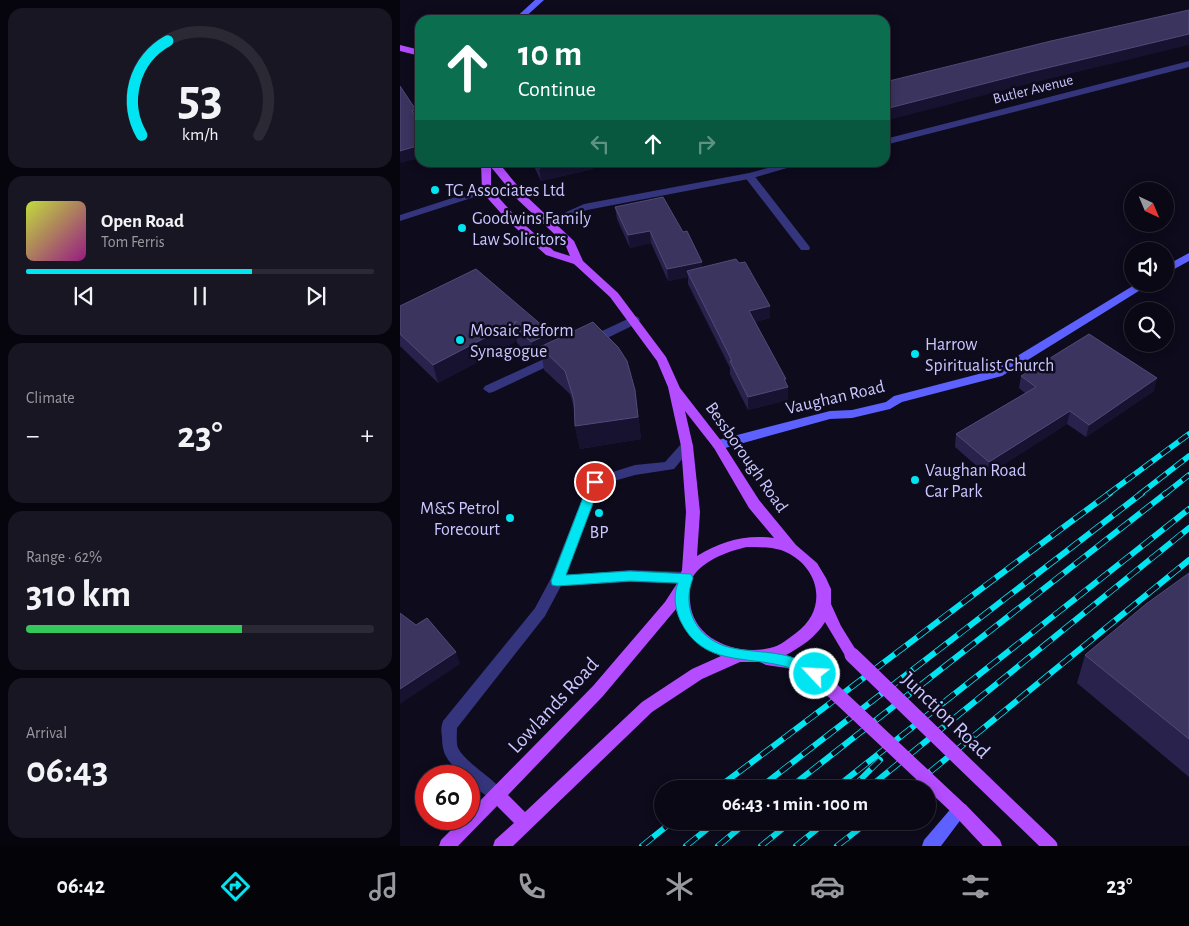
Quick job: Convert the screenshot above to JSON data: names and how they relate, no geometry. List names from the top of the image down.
{
  "streets": {
    "main road": ["Bessborough Road", "Lowlands Road", "Junction Road"],
    "street": ["Butler Avenue", "Vaughan Road"]
  },
  "crossings": [
    ["Vaughan Road", "Bessborough Road"],
    ["Bessborough Road", "Lowlands Road"],
    ["Bessborough Road", "Junction Road"],
    ["Lowlands Road", "Junction Road"]
  ],
  "places": [
    "TG Associates Ltd",
    "Goodwins Family Law Solicitors",
    "Mosaic Reform Synagogue",
    "Harrow Spiritualist Church",
    "Vaughan Road Car Park",
    "BP",
    "M&S Petrol Forecourt"
  ],
  "north": "bottom right",
  "page": {
    "turn": ["10 m", "Continue"],
    "song": ["Open Road", "Tom Ferris"],
    "tile": [
      "Climate",
      ["Range · 62%", "310 km"],
      ["Arrival", "06:43"]
    ],
    "heat": ["−", "23°", "+"],
    "limit": "60",
    "trip": "06:43 · 1 min · 100 m",
    "tabs": ["06:42", "23°"],
    "gauge": ["53", "km/h"]
  }
}
